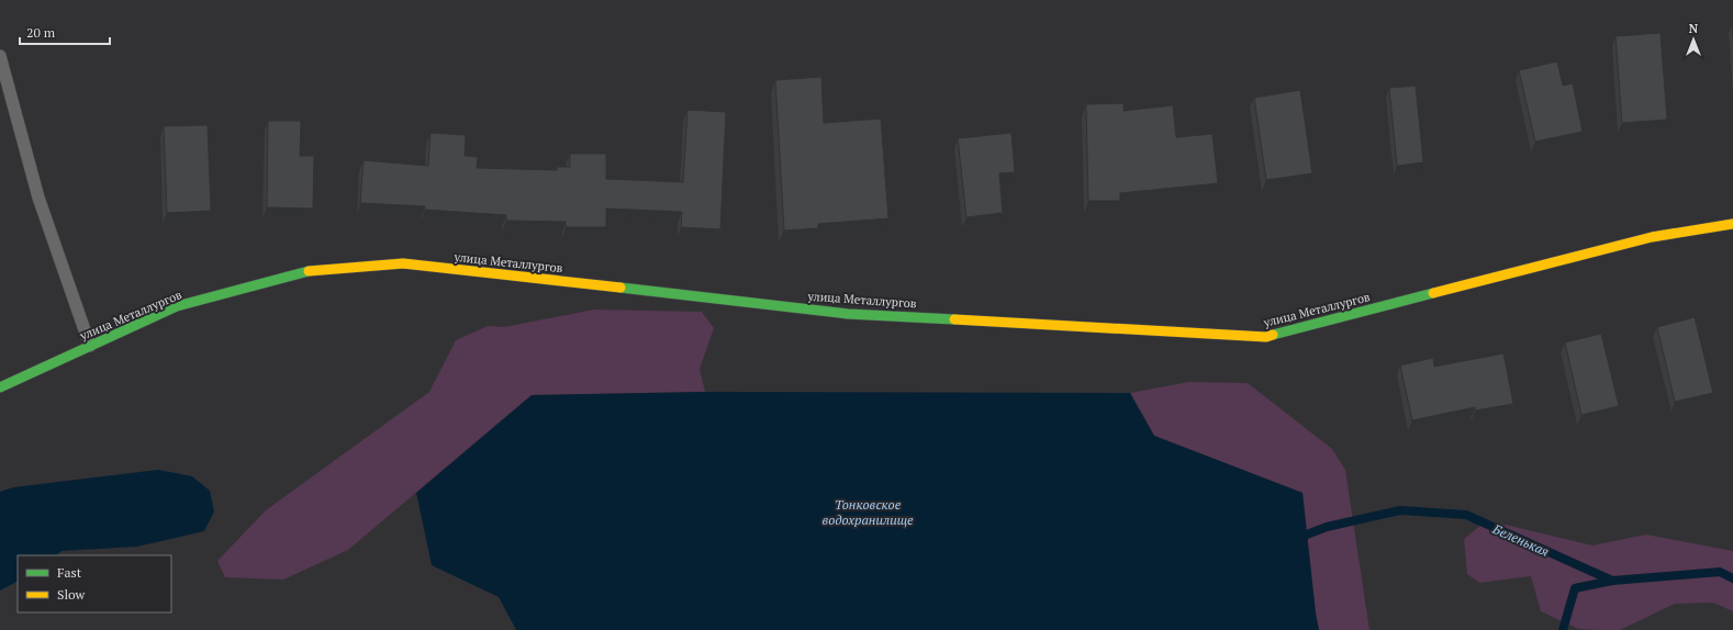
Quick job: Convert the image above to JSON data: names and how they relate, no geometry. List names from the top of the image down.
{
  "streets": {
    "street": ["улица Металлургов"]
  },
  "water": ["Тонковское водохранилище", "Беленькая"],
  "legend": ["Fast", "Slow"],
  "scale_bar": "20 m",
  "north": "top"
}
